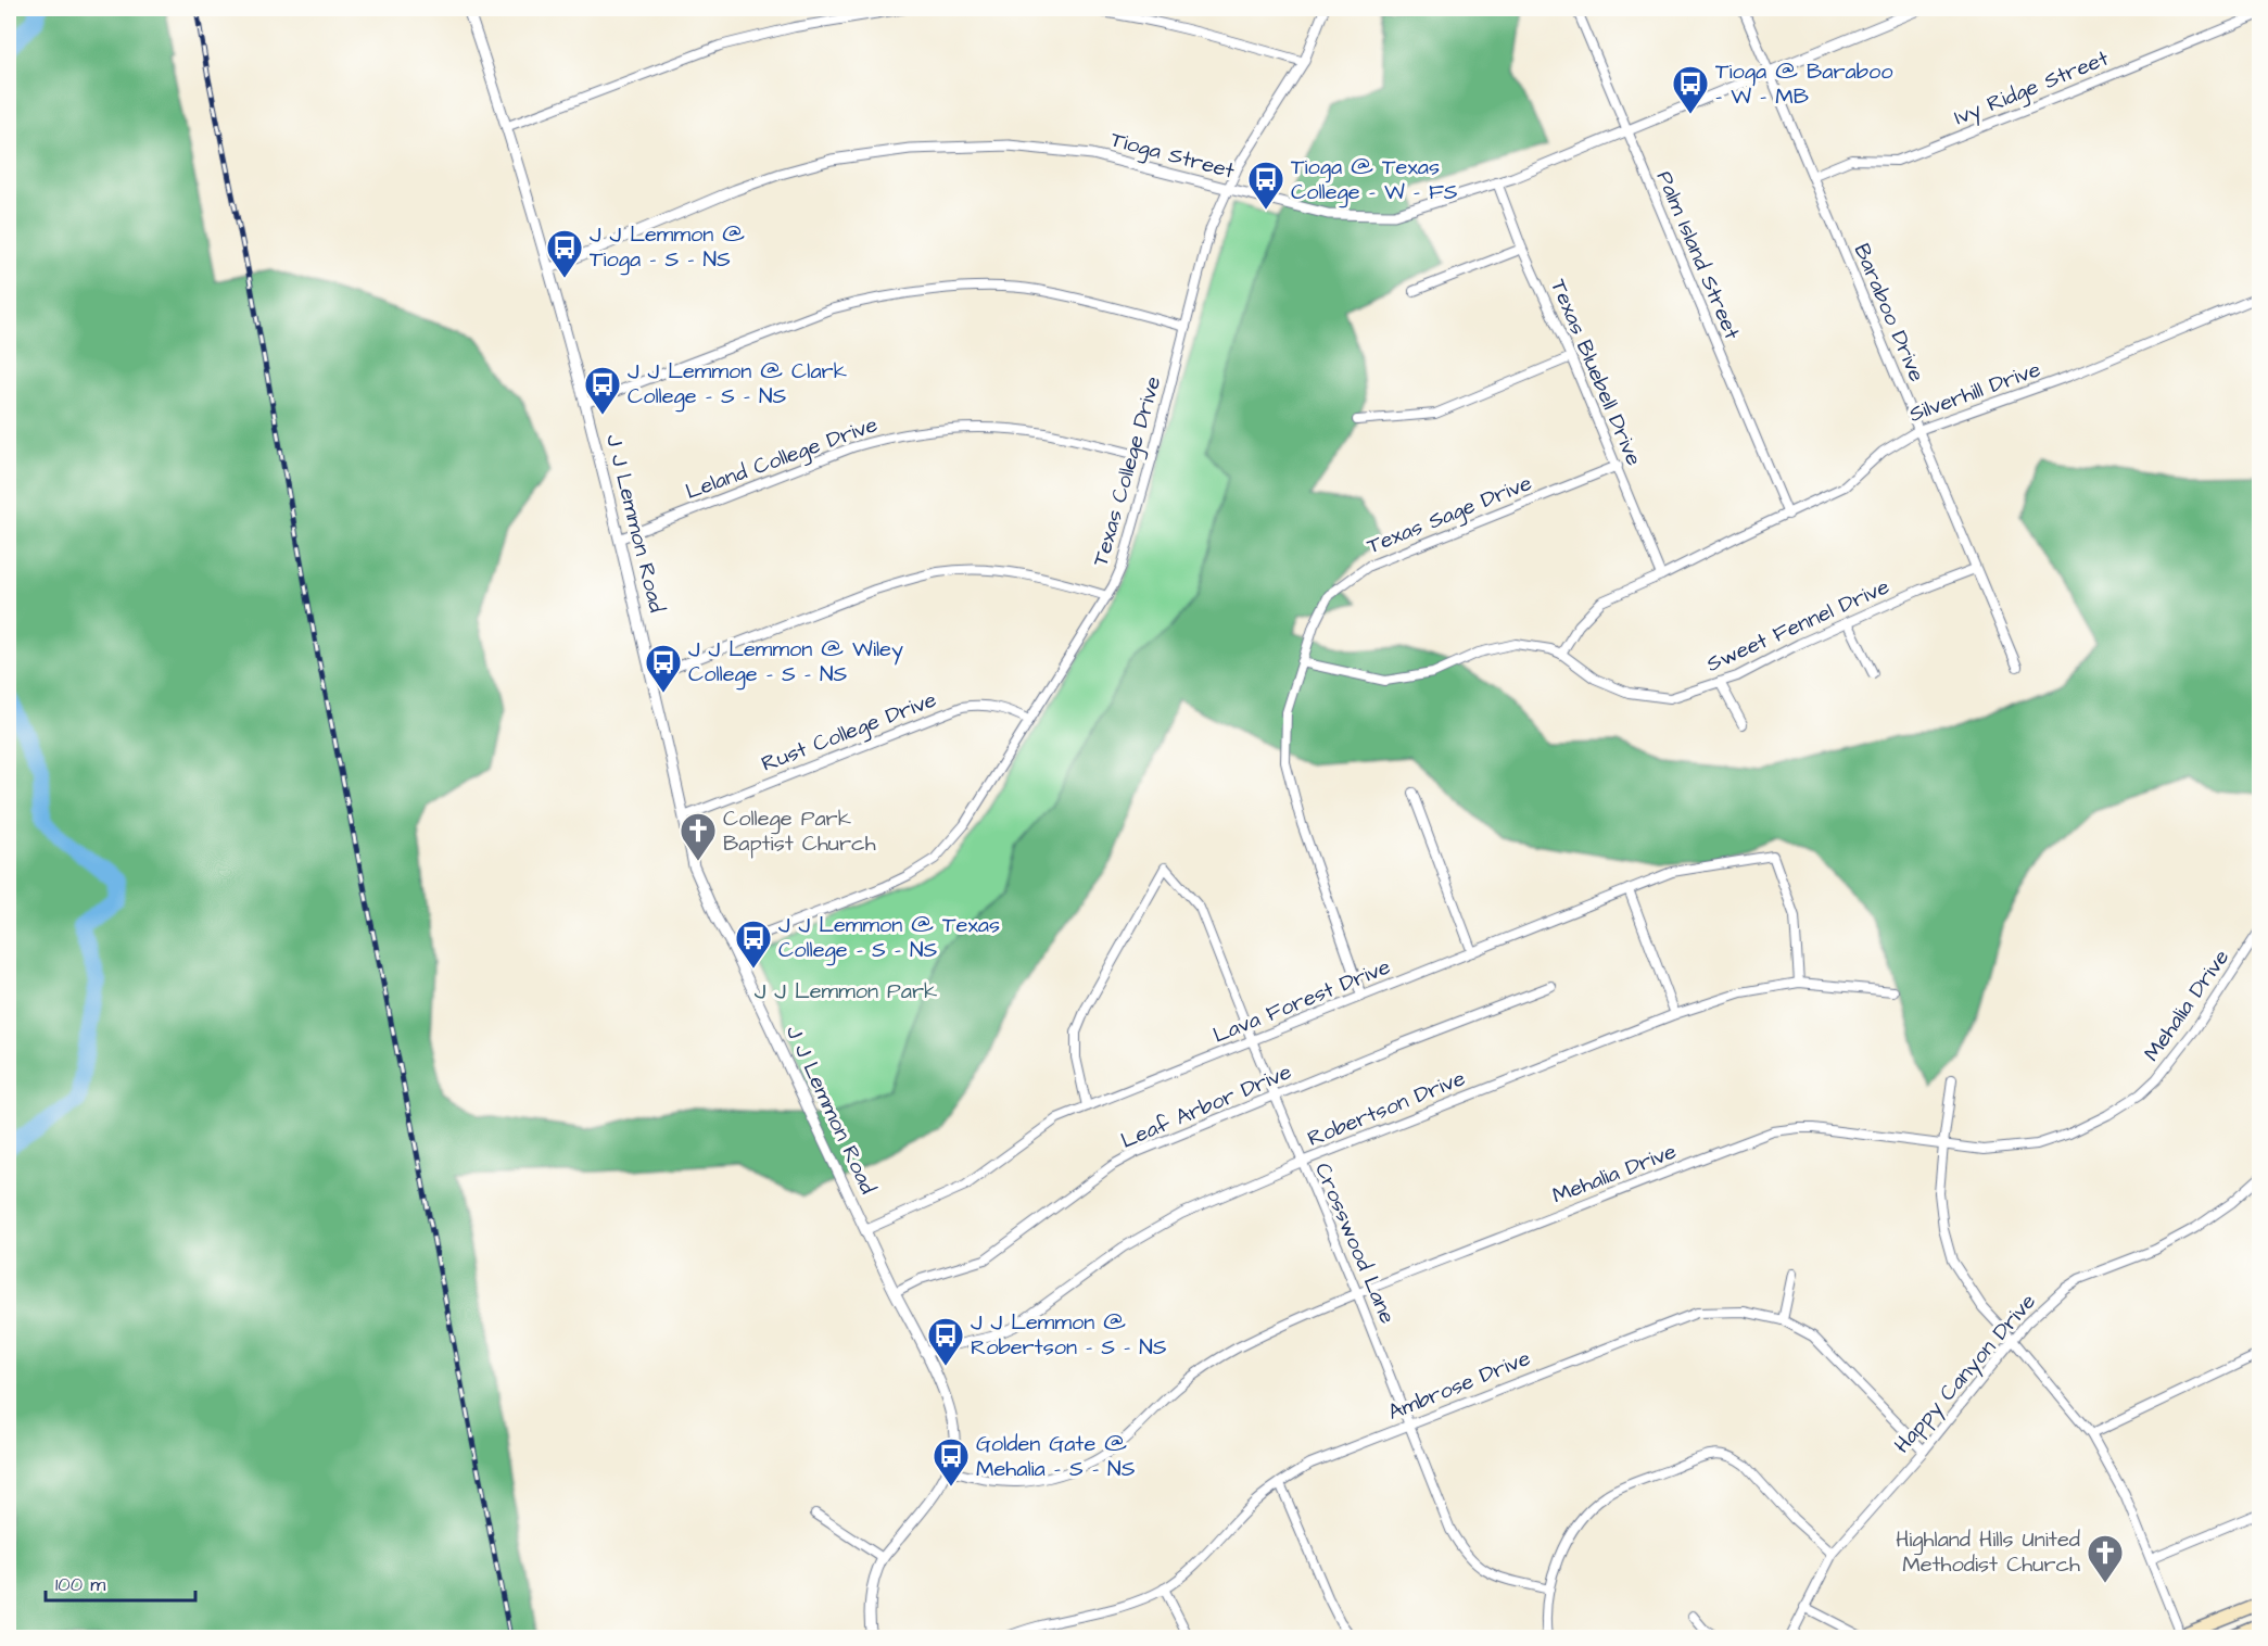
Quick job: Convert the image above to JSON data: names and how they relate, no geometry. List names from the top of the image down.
{
  "streets": {
    "street": [
      "Ivy Ridge Street",
      "Tioga Street",
      "Palm Island Street",
      "Baraboo Drive",
      "Texas Bluebell Drive",
      "Silverhill Drive",
      "Leland College Drive",
      "Texas College Drive",
      "Texas Sage Drive",
      "J J Lemmon Road",
      "Sweet Fennel Drive",
      "Rust College Drive",
      "Lava Forest Drive",
      "Mehalia Drive",
      "Leaf Arbor Drive",
      "Robertson Drive",
      "Crosswood Lane",
      "Happy Canyon Drive",
      "Ambrose Drive"
    ]
  },
  "crossings": [
    ["Ivy Ridge Street", "Baraboo Drive"],
    ["Tioga Street", "Palm Island Street"],
    ["Tioga Street", "Baraboo Drive"],
    ["Tioga Street", "Texas Bluebell Drive"],
    ["Tioga Street", "Texas College Drive"],
    ["Tioga Street", "J J Lemmon Road"],
    ["Palm Island Street", "Silverhill Drive"],
    ["Baraboo Drive", "Silverhill Drive"],
    ["Baraboo Drive", "Sweet Fennel Drive"],
    ["Texas Bluebell Drive", "Silverhill Drive"],
    ["Texas Bluebell Drive", "Texas Sage Drive"],
    ["Silverhill Drive", "Sweet Fennel Drive"],
    ["Leland College Drive", "Texas College Drive"],
    ["Leland College Drive", "J J Lemmon Road"],
    ["Texas College Drive", "J J Lemmon Road"],
    ["Texas College Drive", "Rust College Drive"],
    ["Texas Sage Drive", "Sweet Fennel Drive"],
    ["Texas Sage Drive", "Lava Forest Drive"],
    ["J J Lemmon Road", "Rust College Drive"],
    ["J J Lemmon Road", "Lava Forest Drive"],
    ["J J Lemmon Road", "Mehalia Drive"],
    ["J J Lemmon Road", "Leaf Arbor Drive"],
    ["J J Lemmon Road", "Robertson Drive"],
    ["Lava Forest Drive", "Robertson Drive"],
    ["Lava Forest Drive", "Crosswood Lane"],
    ["Mehalia Drive", "Crosswood Lane"],
    ["Leaf Arbor Drive", "Crosswood Lane"],
    ["Robertson Drive", "Crosswood Lane"],
    ["Crosswood Lane", "Ambrose Drive"],
    ["Happy Canyon Drive", "Ambrose Drive"]
  ],
  "parks": ["J J Lemmon Park"],
  "places": {
    "bus stop": [
      "Tioga @ Baraboo - W - MB",
      "Tioga @ Texas College - W - FS",
      "J J Lemmon @ Tioga - S - NS",
      "J J Lemmon @ Clark College - S - NS",
      "J J Lemmon @ Wiley College - S - NS",
      "J J Lemmon @ Texas College - S - NS",
      "J J Lemmon @ Robertson - S - NS",
      "Golden Gate @ Mehalia - S - NS"
    ],
    "church": ["College Park Baptist Church", "Highland Hills United Methodist Church"]
  },
  "scale_bar": "100 m"
}
